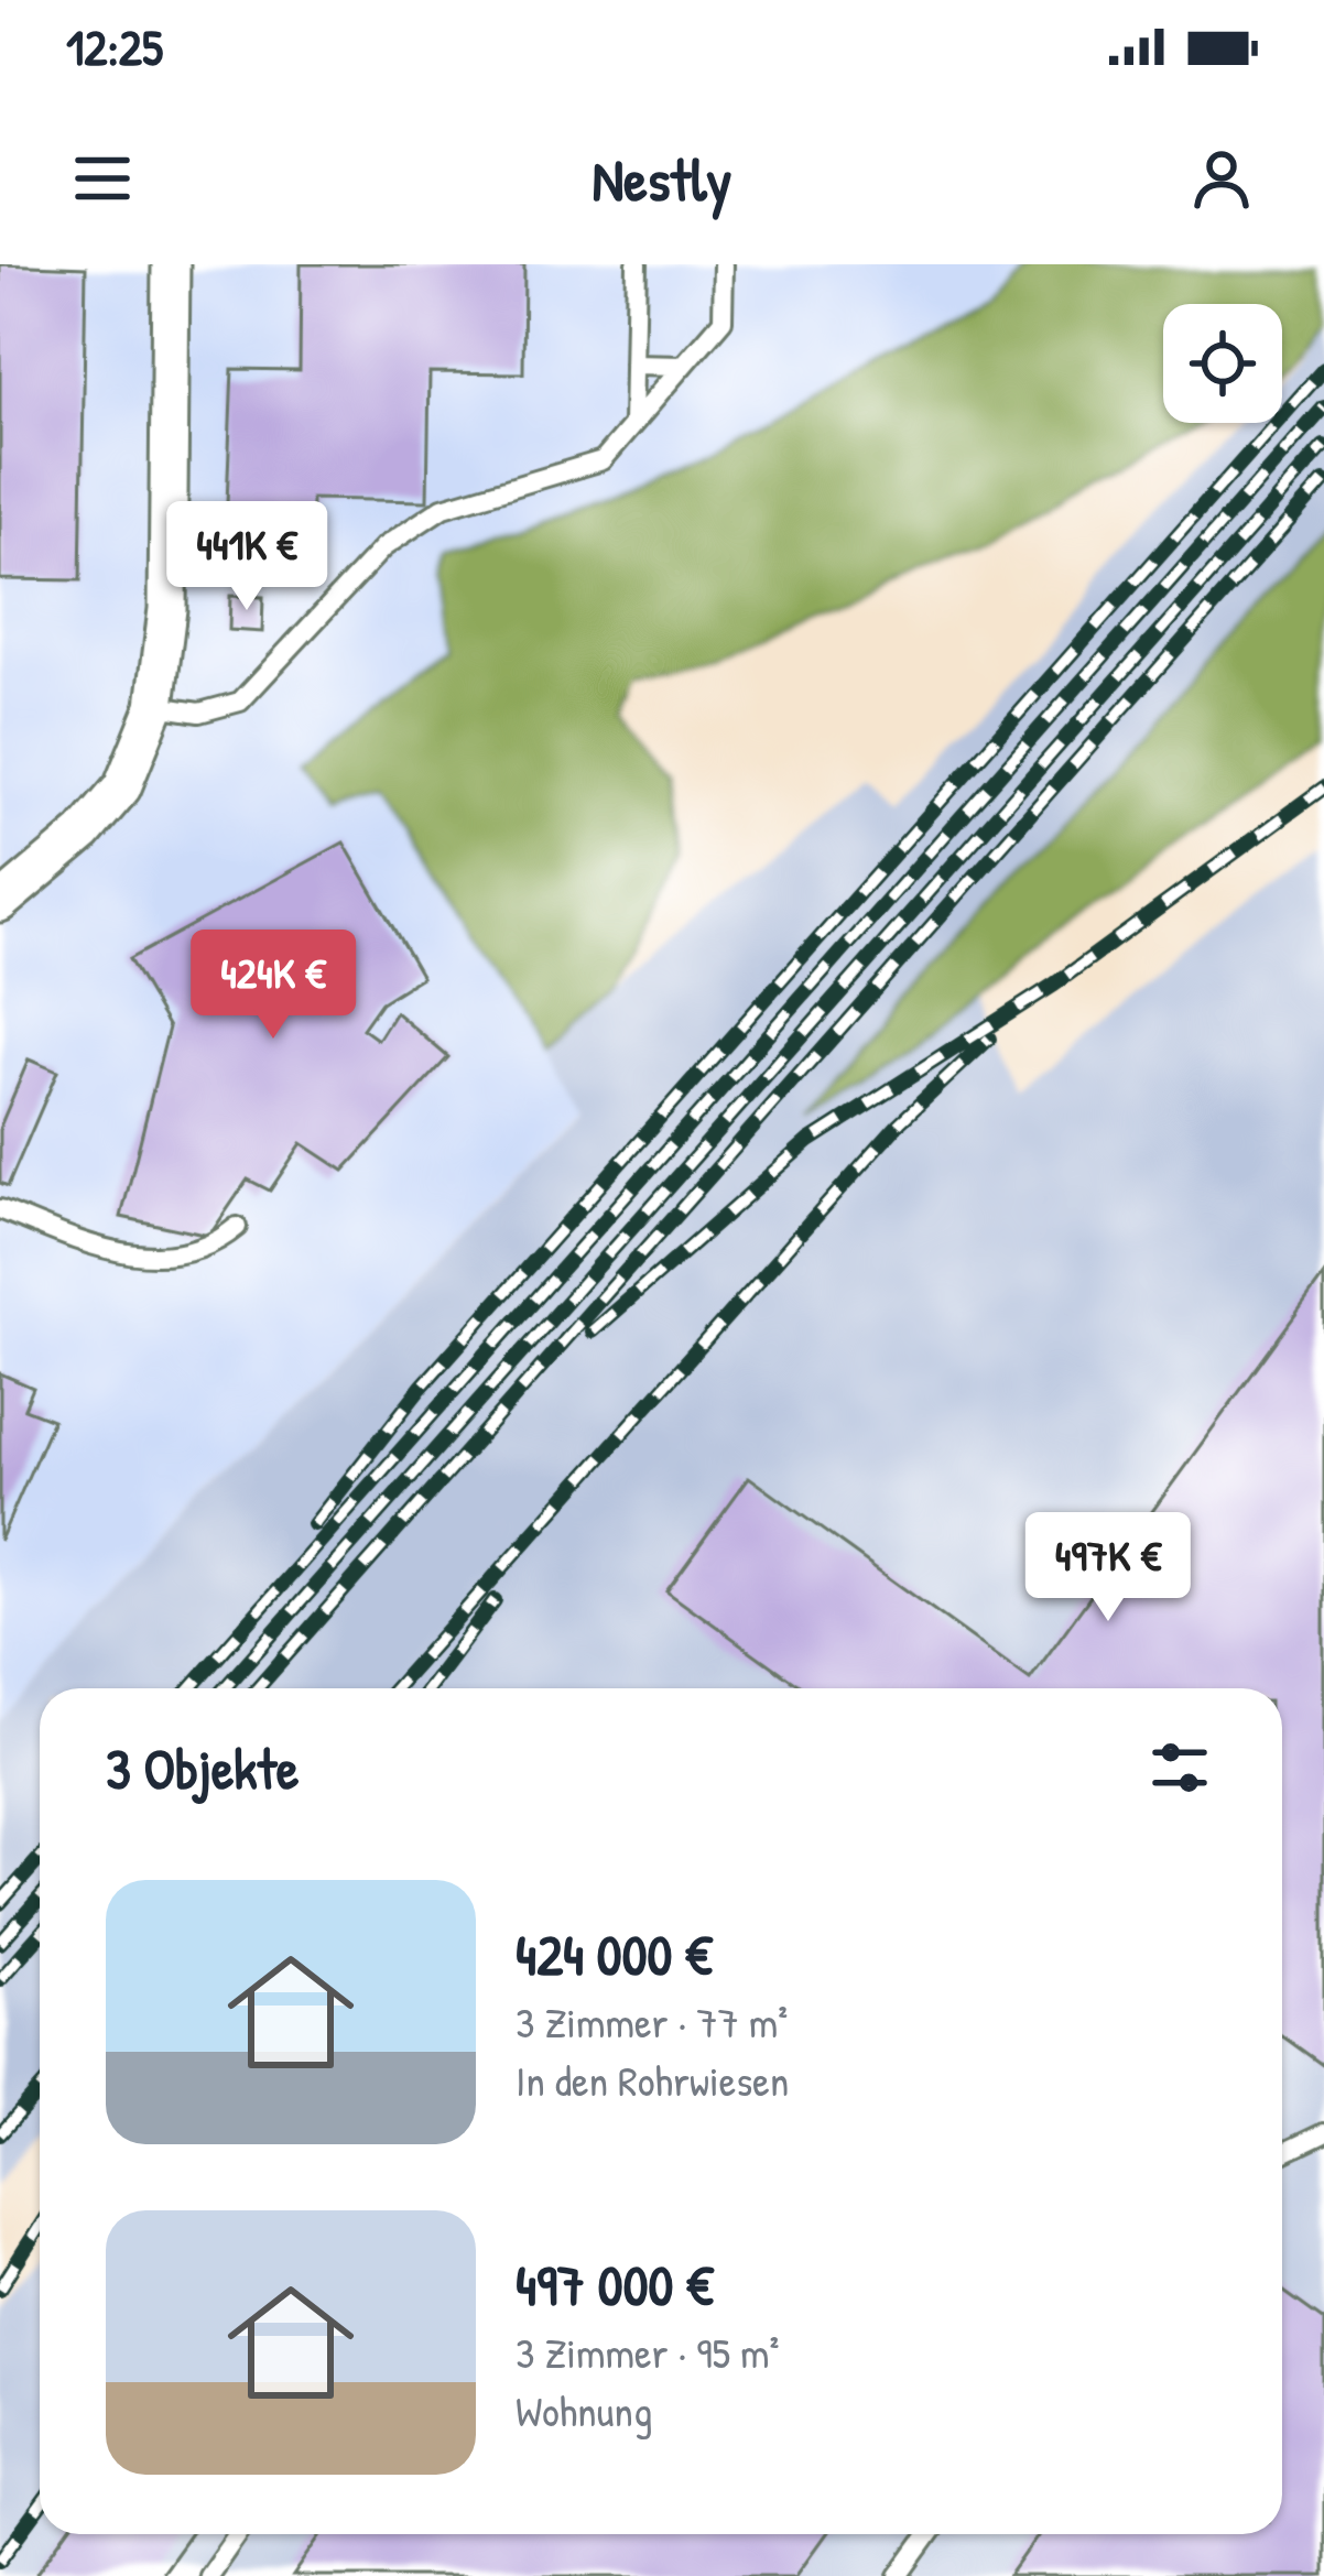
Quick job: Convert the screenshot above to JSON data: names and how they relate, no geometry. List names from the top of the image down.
{
  "page": {
    "status": "12:25",
    "header": "Nestly",
    "price": ["441K €", "424K €", "497K €"],
    "heading": "3 Objekte",
    "list": [
      {
        "name": "424 000 €",
        "note": "3 Zimmer · 77 m² · In den Rohrwiesen"
      },
      {
        "name": "497 000 €",
        "note": "3 Zimmer · 95 m² · Wohnung"
      }
    ]
  }
}
